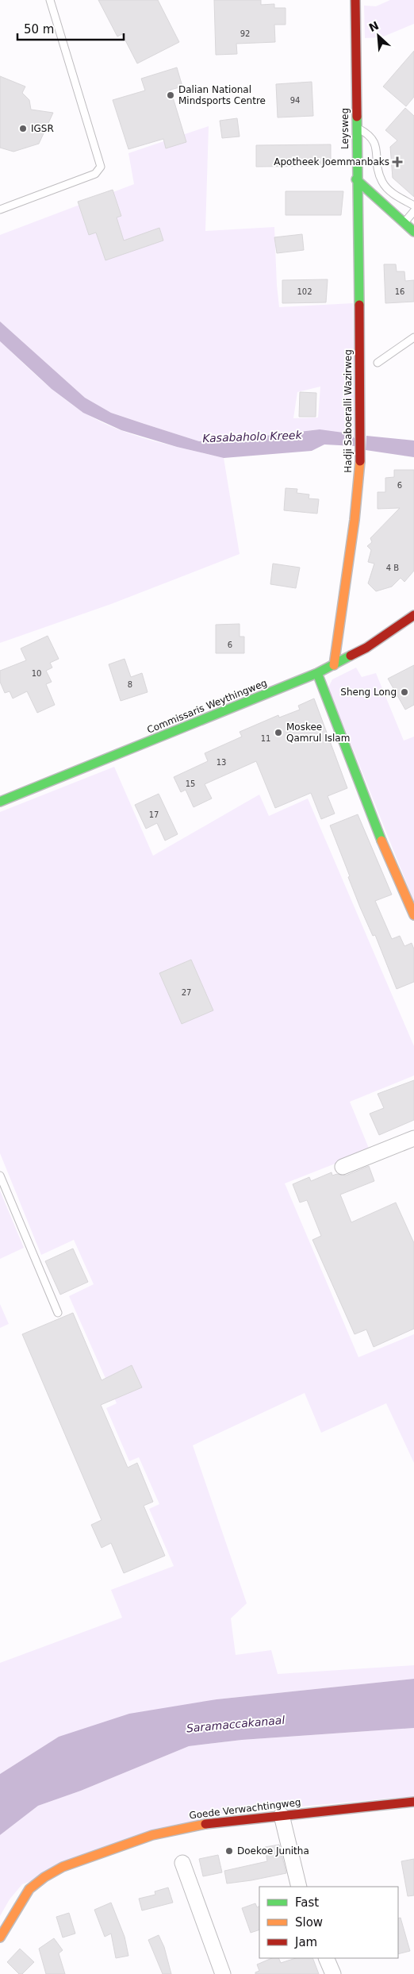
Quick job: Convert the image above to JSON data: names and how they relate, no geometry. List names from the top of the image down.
{
  "streets": {
    "street": [
      "Leysweg",
      "Hadji Saboeralli Wazirweg",
      "Commissaris Weythingweg",
      "Goede Verwachtingweg"
    ]
  },
  "crossings": [
    ["Leysweg", "Hadji Saboeralli Wazirweg"],
    ["Hadji Saboeralli Wazirweg", "Commissaris Weythingweg"]
  ],
  "water": ["Kasabaholo Kreek", "Saramaccakanaal"],
  "places": {
    "other": [
      "Dalian National Mindsports Centre",
      "IGSR",
      "Sheng Long",
      "Moskee Qamrul Islam",
      "Doekoe Junitha"
    ],
    "health": ["Apotheek Joemmanbaks"]
  },
  "house_numbers": [
    "92",
    "94",
    "102",
    "16",
    "6",
    "4 B",
    "6",
    "10",
    "8",
    "11",
    "13",
    "15",
    "17",
    "27"
  ],
  "legend": ["Fast", "Slow", "Jam"],
  "scale_bar": "50 m",
  "north": "top left"
}
